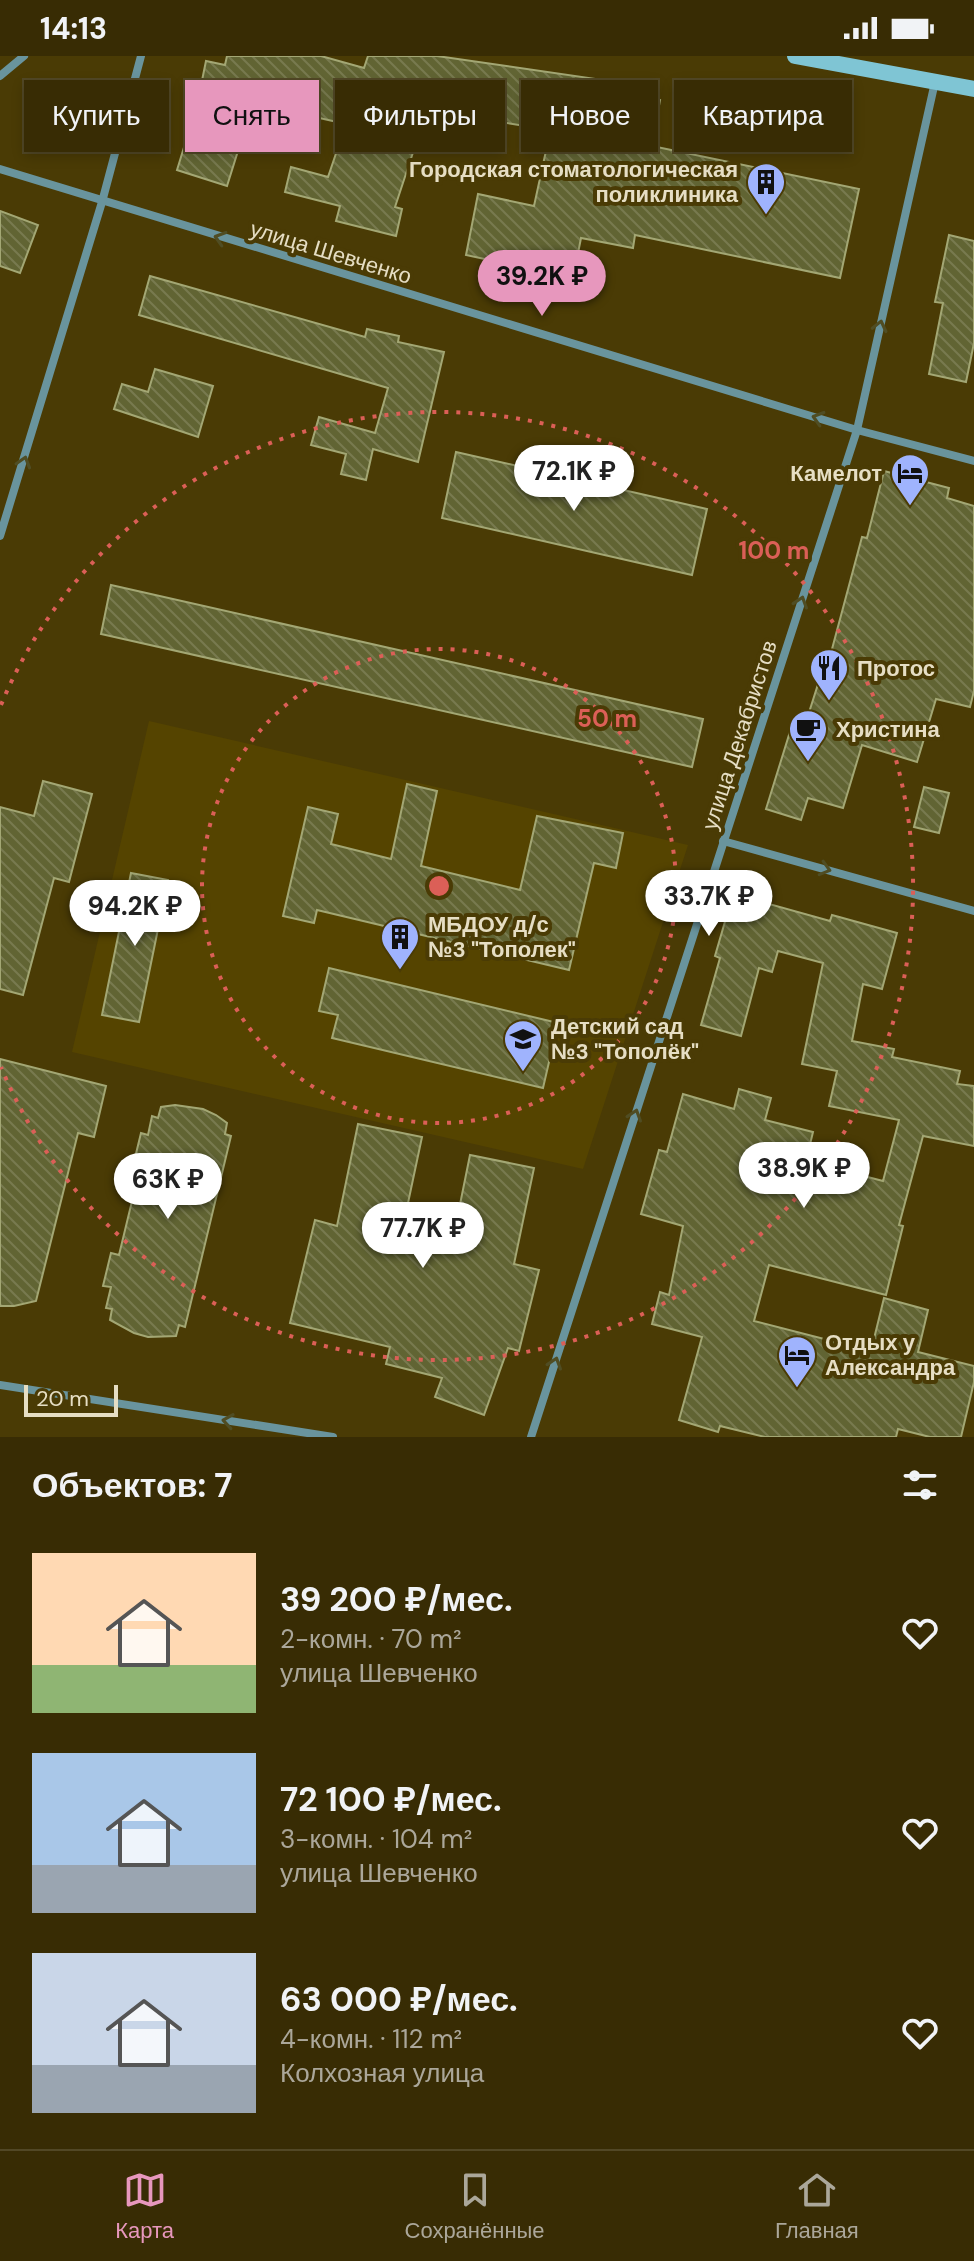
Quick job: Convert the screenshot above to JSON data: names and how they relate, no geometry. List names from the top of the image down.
{
  "streets": {
    "street": ["улица Шевченко", "улица Декабристов"]
  },
  "crossings": [
    ["улица Шевченко", "улица Декабристов"]
  ],
  "one_way": ["улица Шевченко", "улица Декабристов"],
  "places": {
    "building": ["Городская стоматологическая поликлиника", "МБДОУ д/с №3 \"Тополек\""],
    "hotel": ["Камелот", "Отдых у Александра"],
    "restaurant": ["Протос"],
    "cafe": ["Христина"],
    "school or university": ["Детский сад №3 \"Тополёк\""]
  },
  "scale_bar": "20 m",
  "page": {
    "status": "14:13",
    "chip": [
      "Купить",
      "Снять",
      "Фильтры",
      "Новое",
      "Квартира"
    ],
    "price": [
      "39.2K ₽",
      "72.1K ₽",
      "33.7K ₽",
      "94.2K ₽",
      "38.9K ₽",
      "63K ₽",
      "77.7K ₽"
    ],
    "scale": "20 m",
    "heading": "Объектов: 7",
    "list": [
      {
        "name": "39 200 ₽/мес.",
        "note": "2-комн. · 70 m² · улица Шевченко"
      },
      {
        "name": "72 100 ₽/мес.",
        "note": "3-комн. · 104 m² · улица Шевченко"
      },
      {
        "name": "63 000 ₽/мес.",
        "note": "4-комн. · 112 m² · Колхозная улица"
      }
    ],
    "tabs": ["Карта", "Сохранённые", "Главная"]
  },
  "rings": ["100 m", "50 m"]
}
